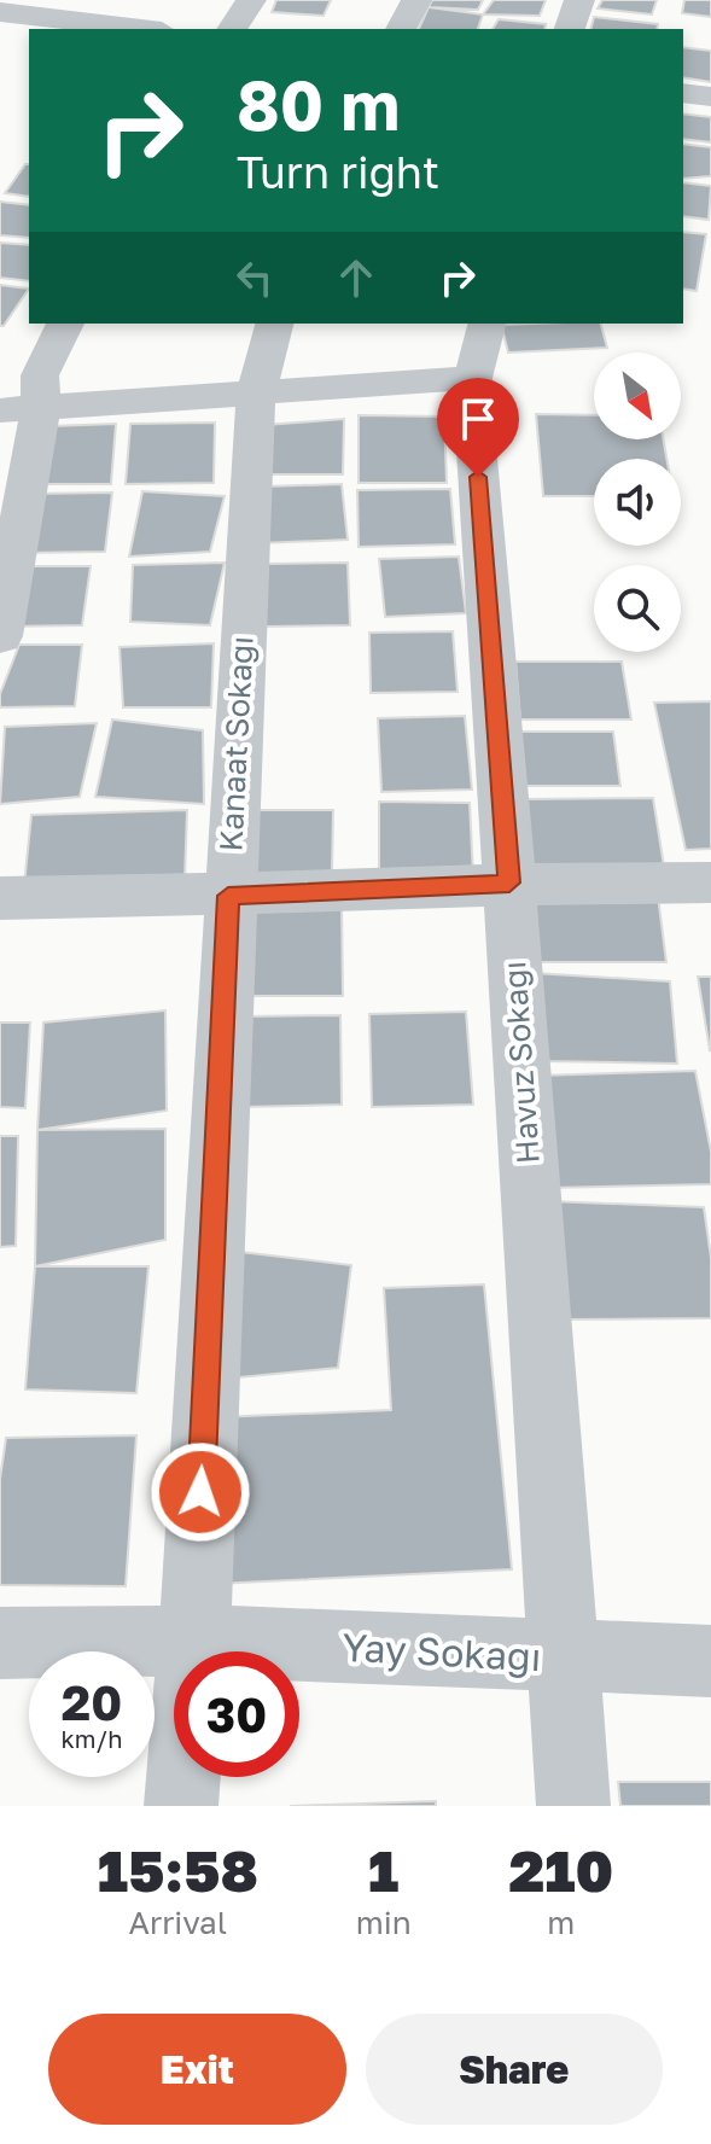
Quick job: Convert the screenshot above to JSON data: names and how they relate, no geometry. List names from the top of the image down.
{
  "streets": {
    "street": ["Kanaat Sokağı", "Havuz Sokağı", "Yay Sokağı"]
  },
  "crossings": [
    ["Kanaat Sokağı", "Yay Sokağı"],
    ["Havuz Sokağı", "Yay Sokağı"]
  ],
  "north": "bottom right",
  "page": {
    "turn": ["80 m", "Turn right"],
    "speed": "20 km/h",
    "limit": "30",
    "eta": [
      "15:58",
      "Arrival",
      "1",
      "min",
      "210",
      "m"
    ],
    "buttons": ["Exit", "Share"]
  }
}
